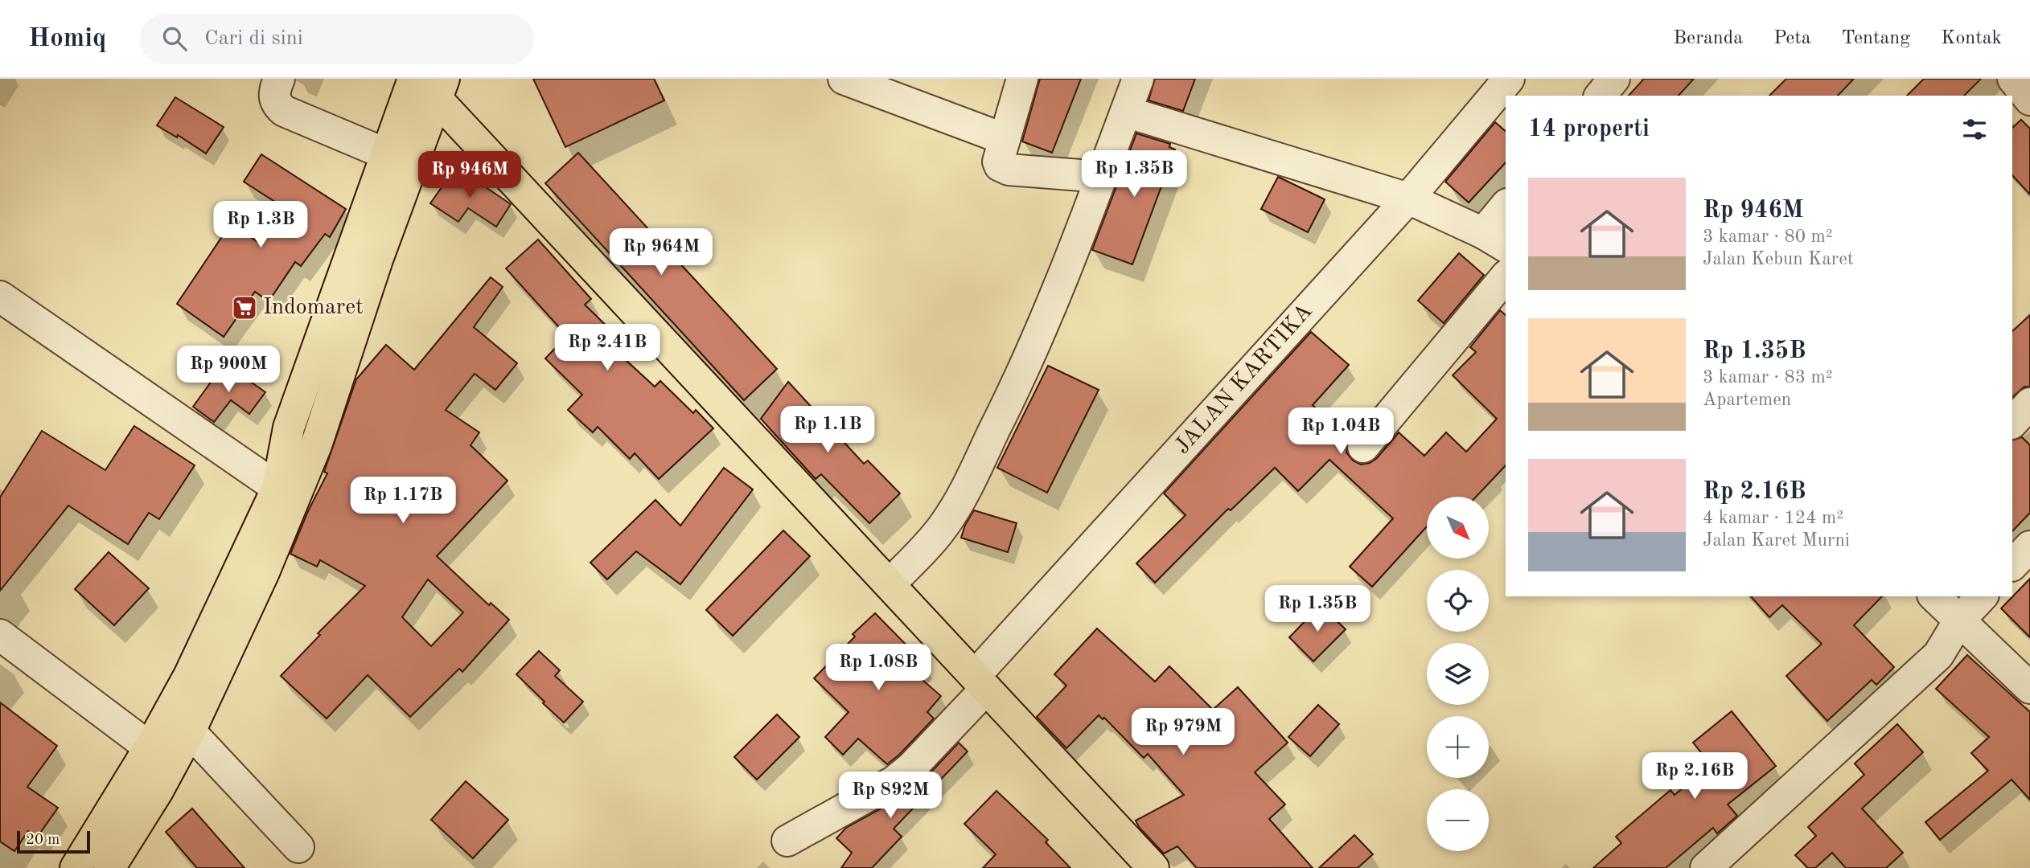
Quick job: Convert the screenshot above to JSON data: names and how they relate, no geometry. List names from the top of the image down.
{
  "streets": {
    "street": ["JALAN KARTIKA"]
  },
  "places": {
    "supermarket": ["Indomaret"]
  },
  "scale_bar": "20 m",
  "north": "bottom right",
  "page": {
    "header": "Homiq",
    "search": "Cari di sini",
    "nav": [
      "Beranda",
      "Peta",
      "Tentang",
      "Kontak"
    ],
    "heading": "14 properti",
    "price": [
      "Rp 1.35B",
      "Rp 946M",
      "Rp 1.3B",
      "Rp 964M",
      "Rp 2.41B",
      "Rp 900M",
      "Rp 1.1B",
      "Rp 1.04B",
      "Rp 1.17B",
      "Rp 1.35B",
      "Rp 1.08B",
      "Rp 979M",
      "Rp 2.16B",
      "Rp 892M"
    ],
    "list": [
      {
        "name": "Rp 946M",
        "note": "3 kamar · 80 m² · Jalan Kebun Karet"
      },
      {
        "name": "Rp 1.35B",
        "note": "3 kamar · 83 m² · Apartemen"
      },
      {
        "name": "Rp 2.16B",
        "note": "4 kamar · 124 m² · Jalan Karet Murni"
      }
    ],
    "map_buttons": ["+", "−"],
    "scale": "20 m"
  }
}
